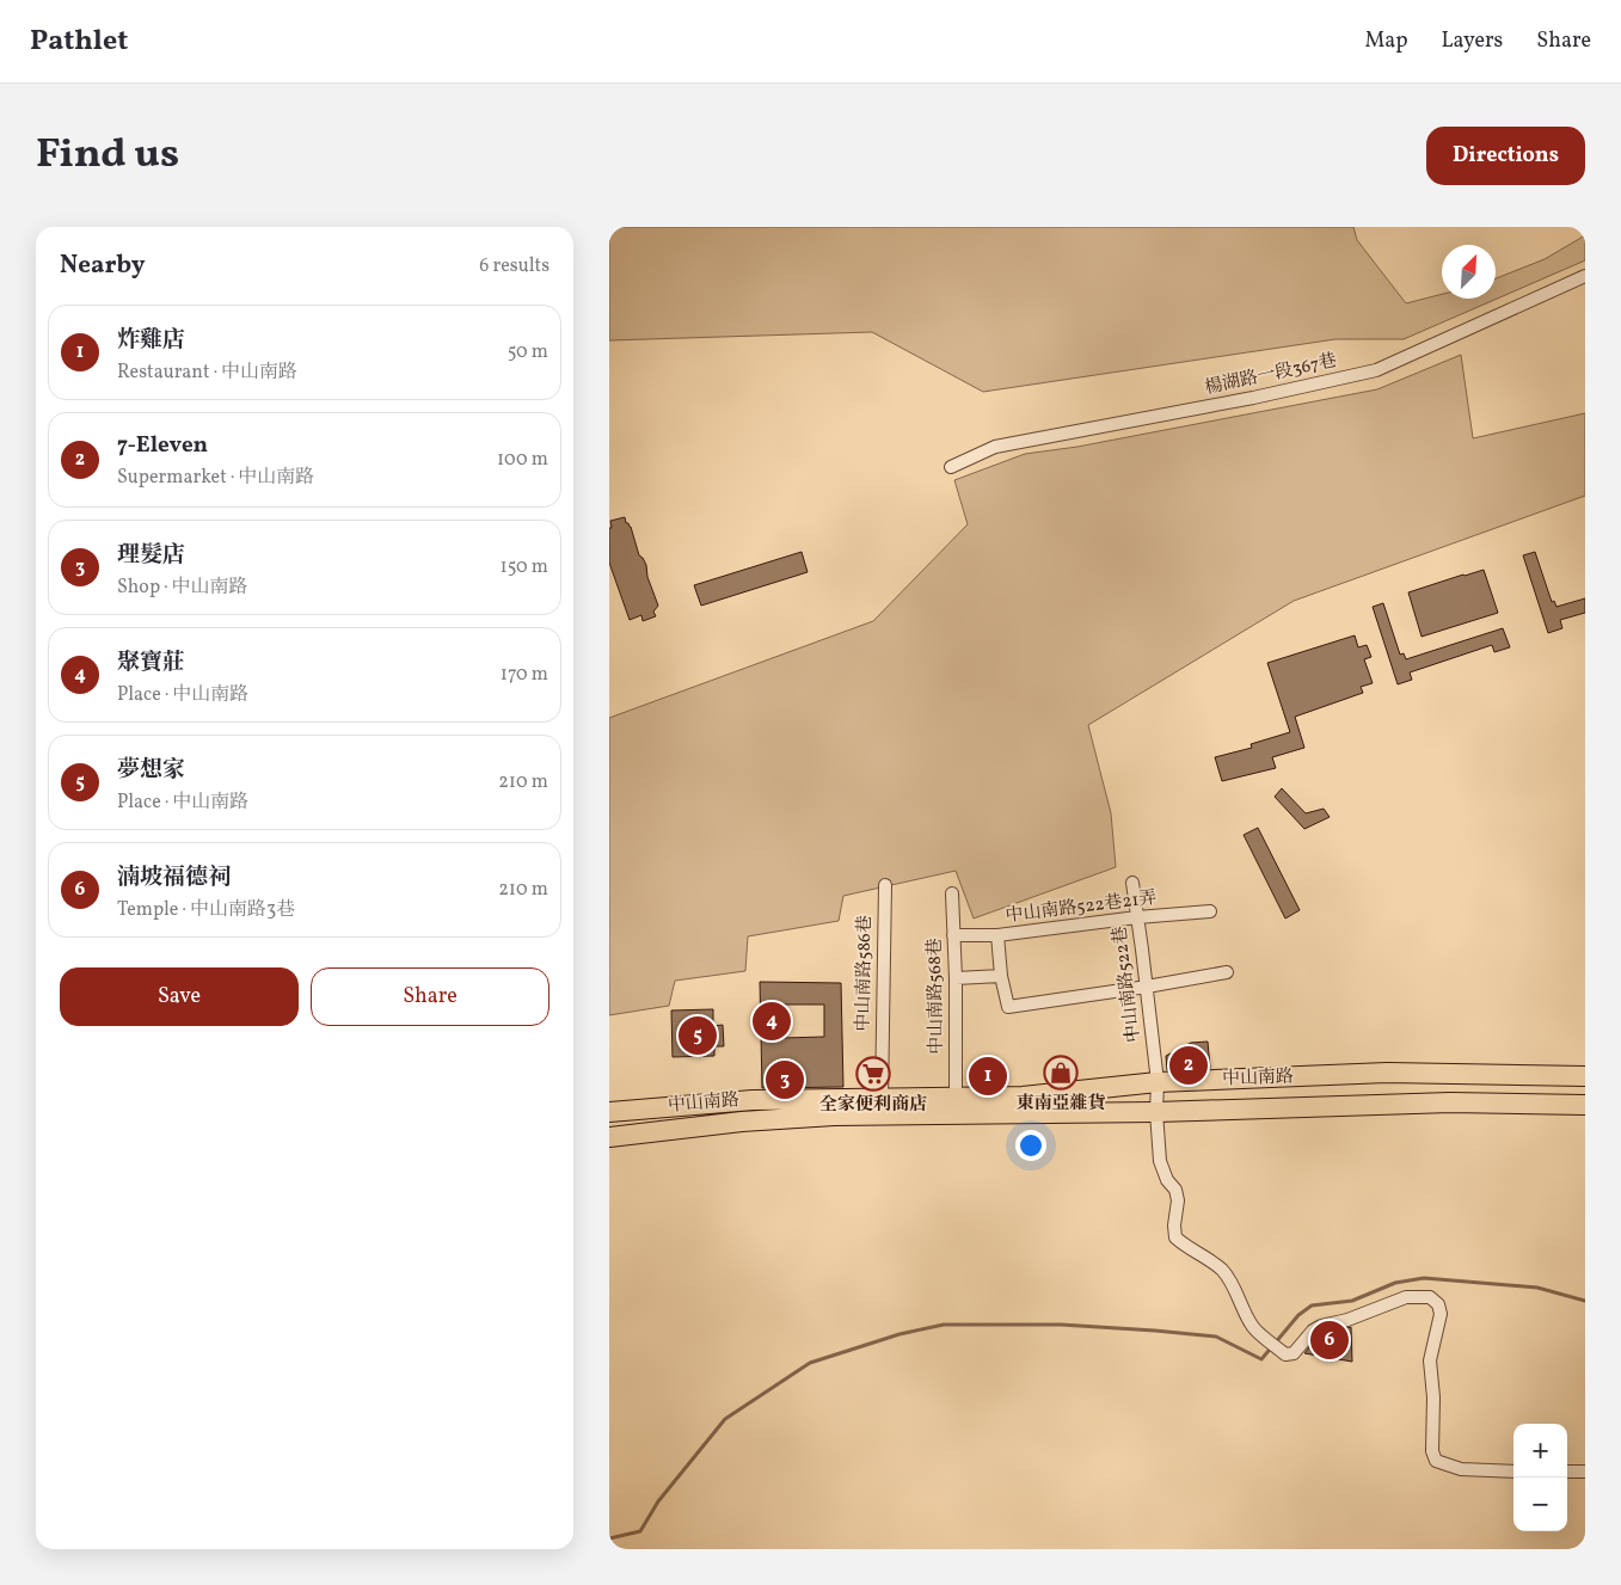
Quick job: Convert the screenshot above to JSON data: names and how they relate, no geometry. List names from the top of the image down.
{
  "streets": {
    "main road": ["中山南路"],
    "street": [
      "楊湖路一段367巷",
      "中山南路522巷21弄",
      "中山南路586巷",
      "中山南路522巷",
      "中山南路568巷"
    ]
  },
  "crossings": [
    ["中山南路522巷21弄", "中山南路522巷"],
    ["中山南路586巷", "中山南路"],
    ["中山南路522巷", "中山南路"],
    ["中山南路568巷", "中山南路"]
  ],
  "places": {
    "shop": ["東南亞雜貨"],
    "supermarket": ["全家便利商店"]
  },
  "north": "top right",
  "page": {
    "header": "Pathlet",
    "nav": ["Map", "Layers", "Share"],
    "title": "Find us",
    "buttons": [
      "Directions",
      ["Save", "Share"]
    ],
    "heading": ["Nearby", "6 results"],
    "list": [
      {
        "mark": "1",
        "name": "炸雞店",
        "note": "Restaurant · 中山南路",
        "value": "50 m"
      },
      {
        "mark": "2",
        "name": "7-Eleven",
        "note": "Supermarket · 中山南路",
        "value": "100 m"
      },
      {
        "mark": "3",
        "name": "理髮店",
        "note": "Shop · 中山南路",
        "value": "150 m"
      },
      {
        "mark": "4",
        "name": "聚寶莊",
        "note": "Place · 中山南路",
        "value": "170 m"
      },
      {
        "mark": "5",
        "name": "夢想家",
        "note": "Place · 中山南路",
        "value": "210 m"
      },
      {
        "mark": "6",
        "name": "湳坡福德祠",
        "note": "Temple · 中山南路3巷",
        "value": "210 m"
      }
    ],
    "pins": [
      "4",
      "5",
      "2",
      "1",
      "3",
      "6"
    ],
    "map_buttons": ["+", "−"]
  }
}
